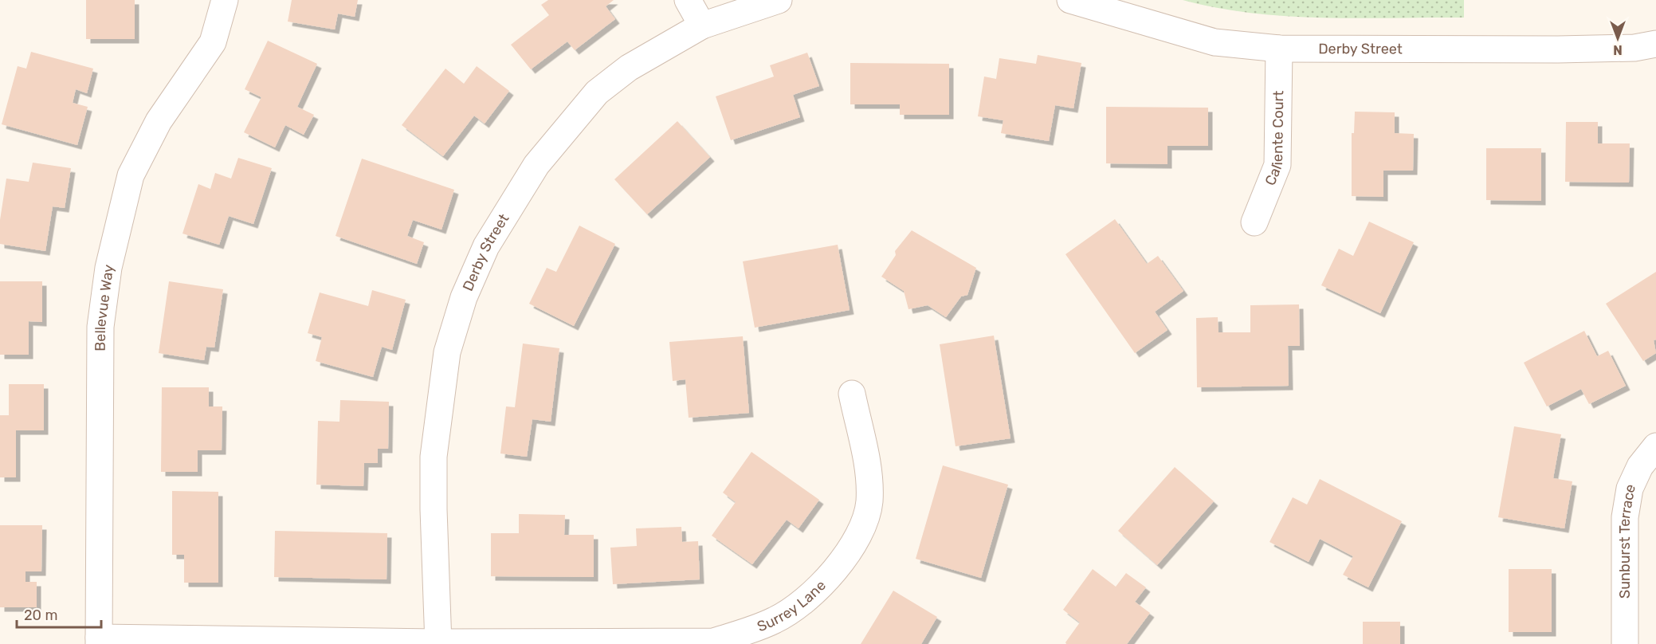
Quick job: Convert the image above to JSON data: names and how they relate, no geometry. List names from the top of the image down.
{
  "streets": {
    "street": [
      "Derby Street",
      "Caliente Court",
      "Bellevue Way",
      "Sunburst Terrace",
      "Surrey Lane"
    ]
  },
  "crossings": [
    ["Derby Street", "Caliente Court"],
    ["Derby Street", "Surrey Lane"],
    ["Bellevue Way", "Surrey Lane"]
  ],
  "scale_bar": "20 m",
  "north": "bottom"
}
